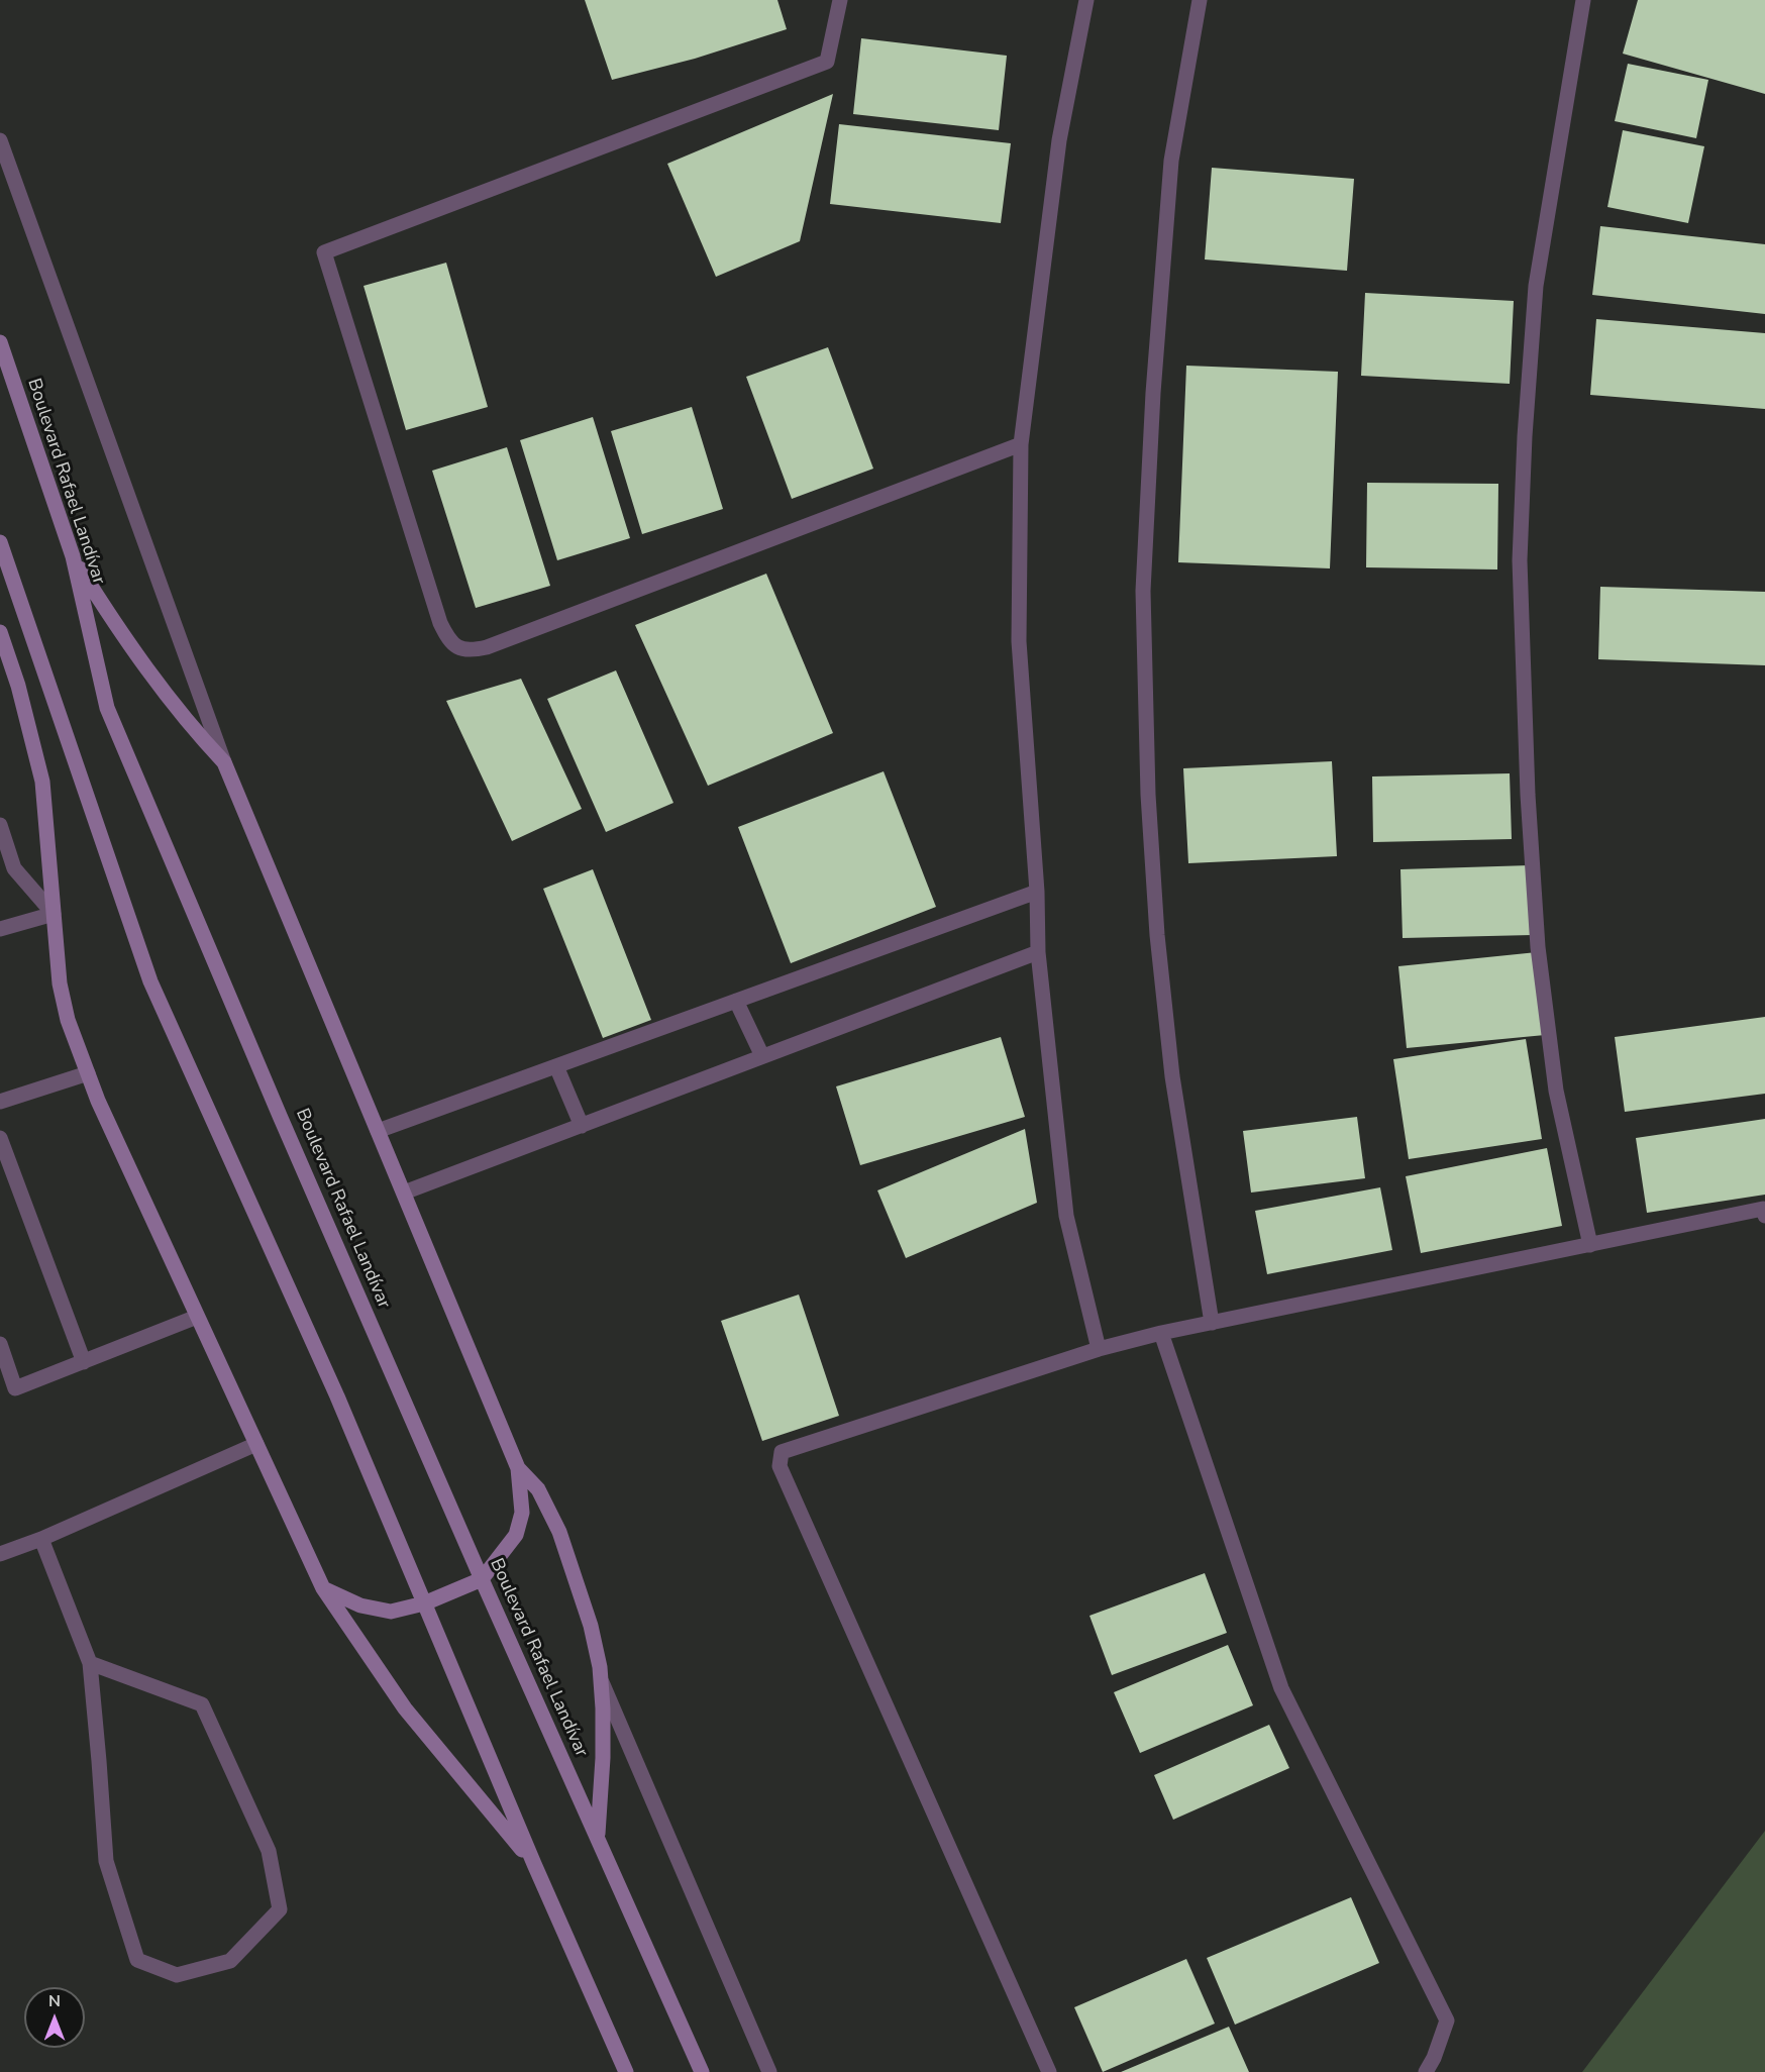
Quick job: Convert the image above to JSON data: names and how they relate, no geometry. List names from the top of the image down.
{
  "streets": {
    "main road": ["Boulevard Rafael Landívar"]
  },
  "north": "top"
}
